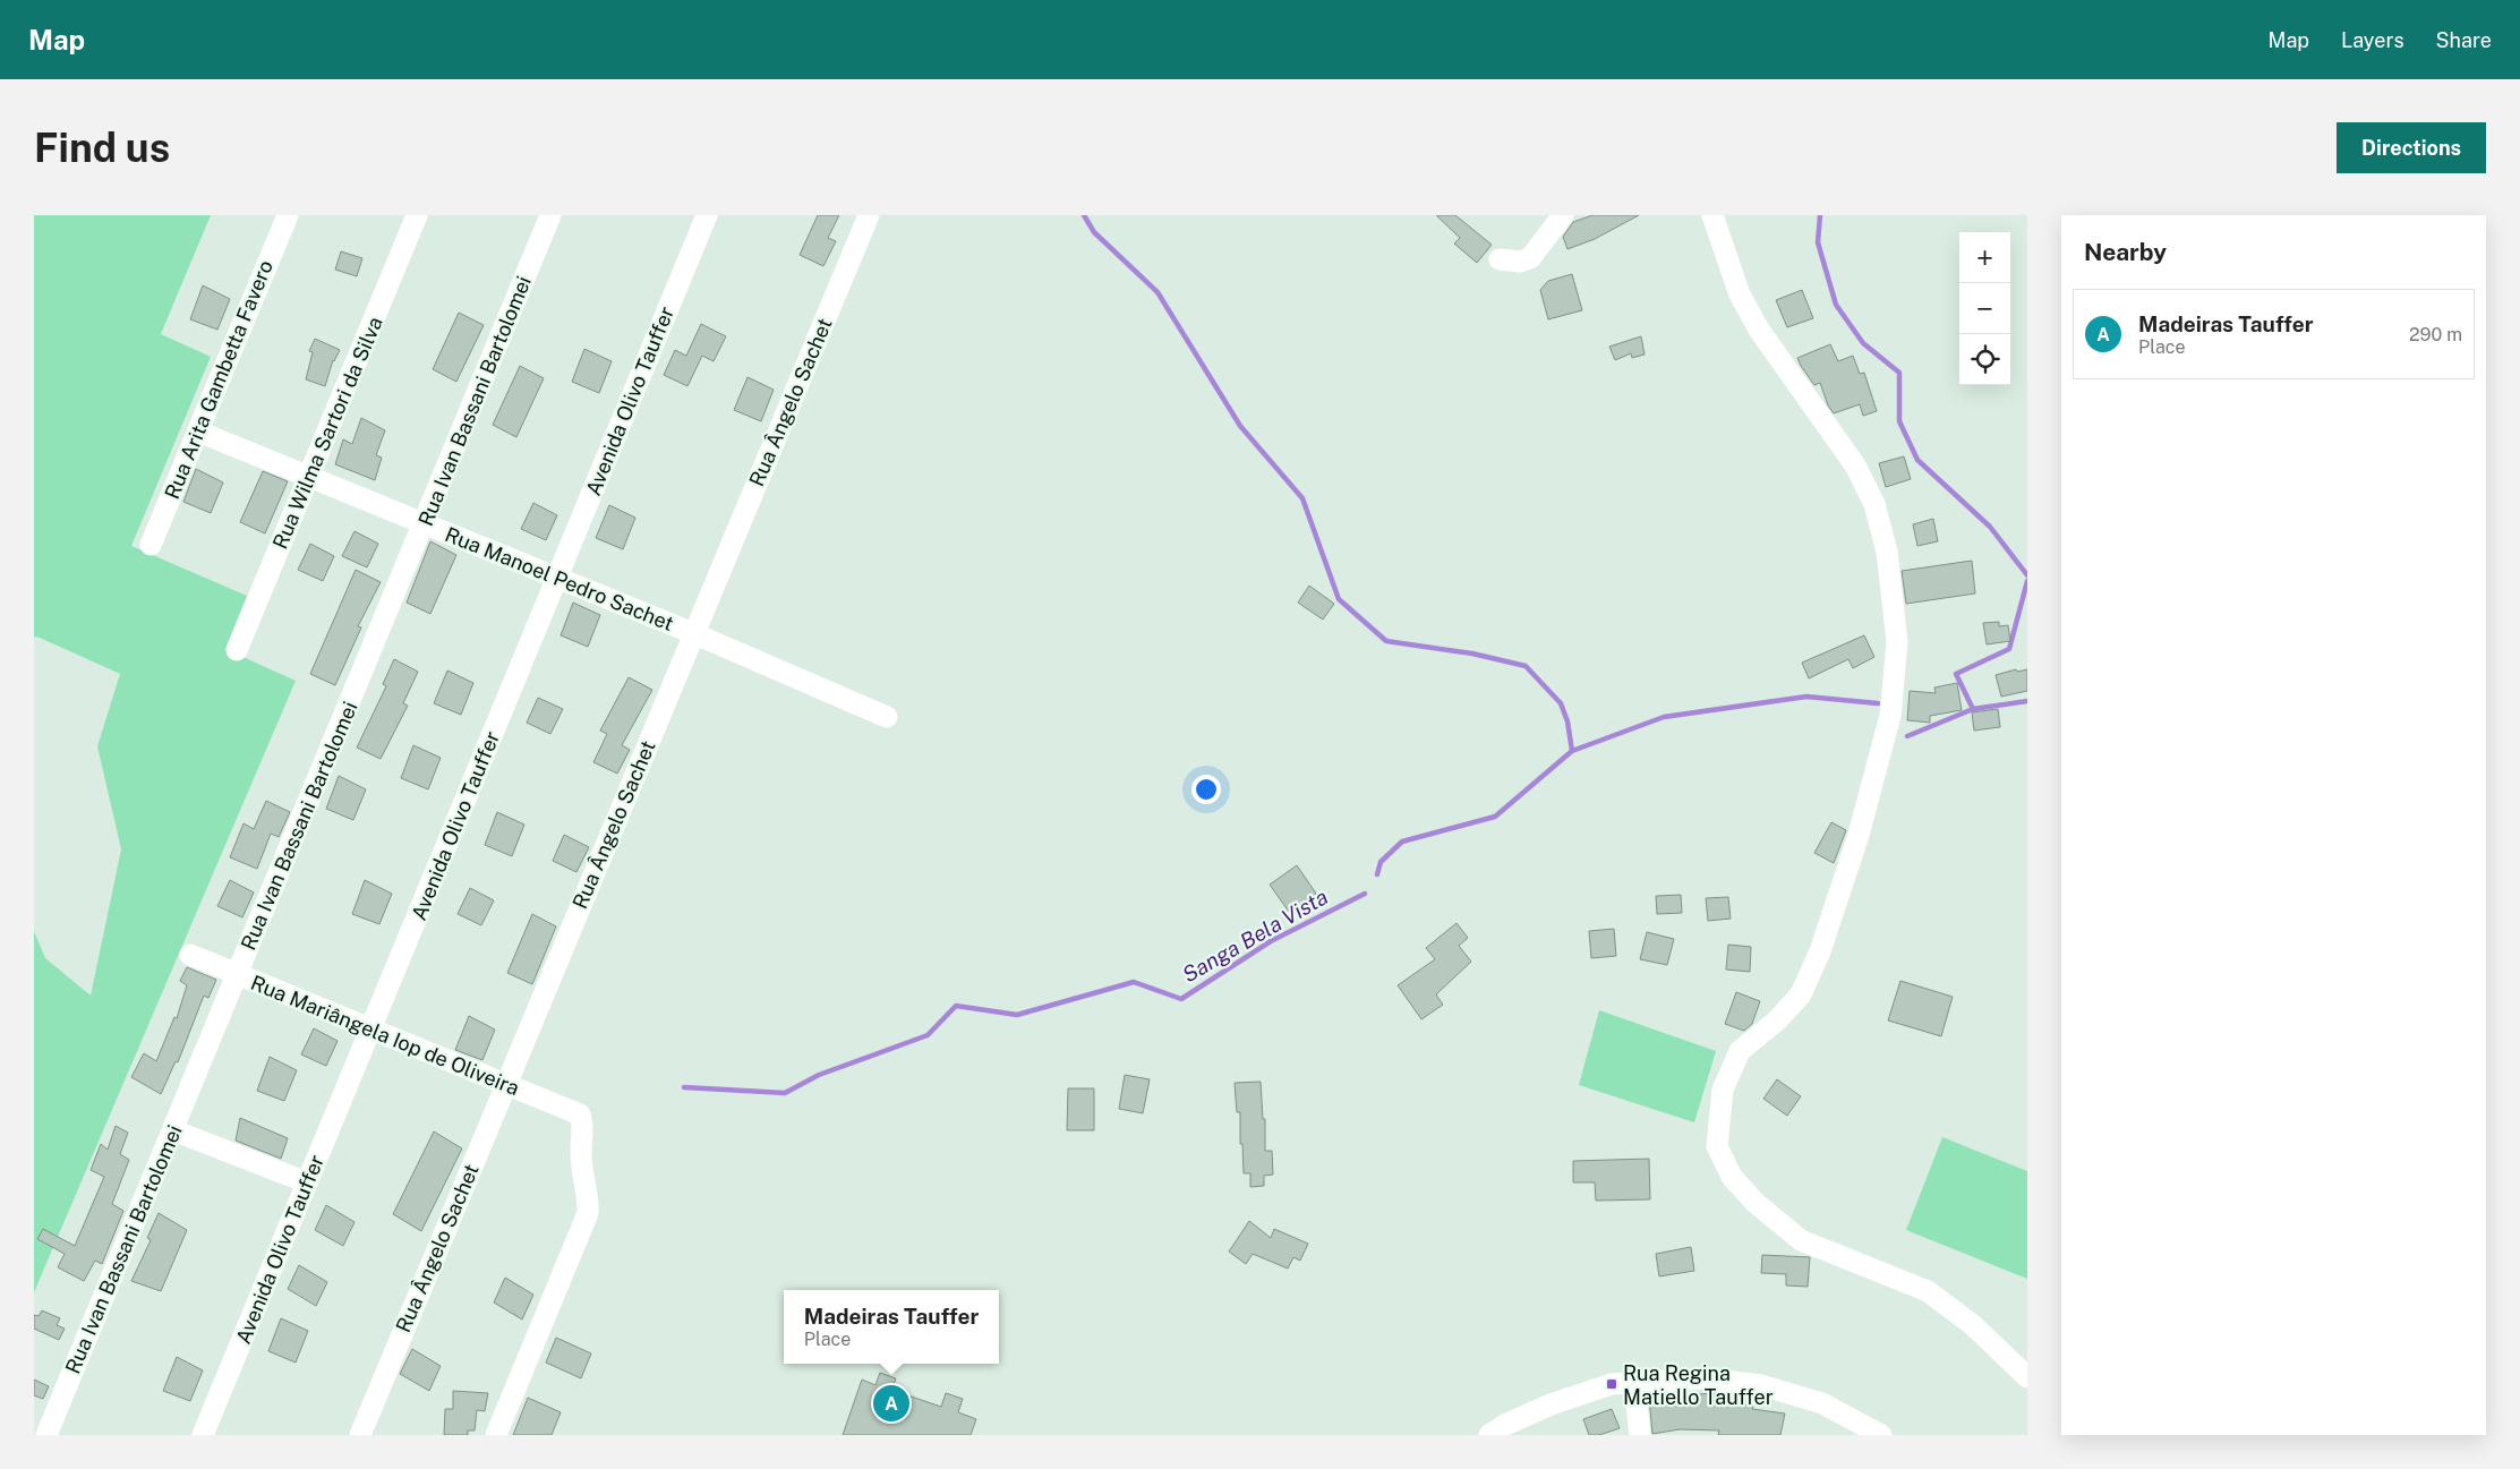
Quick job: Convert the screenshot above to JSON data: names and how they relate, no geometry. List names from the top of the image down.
{
  "streets": {
    "street": [
      "Rua Arita Gambetta Favero",
      "Rua Ivan Bassani Bartolomei",
      "Avenida Olivo Tauffer",
      "Rua Ângelo Sachet",
      "Rua Wilma Sartori da Silva",
      "Rua Manoel Pedro Sachet",
      "Rua Mariângela Iop de Oliveira"
    ]
  },
  "crossings": [
    ["Rua Arita Gambetta Favero", "Rua Manoel Pedro Sachet"],
    ["Rua Ivan Bassani Bartolomei", "Rua Manoel Pedro Sachet"],
    ["Rua Ivan Bassani Bartolomei", "Rua Mariângela Iop de Oliveira"],
    ["Avenida Olivo Tauffer", "Rua Manoel Pedro Sachet"],
    ["Avenida Olivo Tauffer", "Rua Mariângela Iop de Oliveira"],
    ["Rua Ângelo Sachet", "Rua Manoel Pedro Sachet"],
    ["Rua Ângelo Sachet", "Rua Mariângela Iop de Oliveira"],
    ["Rua Wilma Sartori da Silva", "Rua Manoel Pedro Sachet"]
  ],
  "water": ["Sanga Bela Vista"],
  "places": {
    "transit": ["Rua Regina Matiello Tauffer"]
  },
  "page": {
    "header": "Map",
    "nav": ["Map", "Layers", "Share"],
    "buttons": "Directions",
    "title": "Find us",
    "heading": "Nearby",
    "map_buttons": ["+", "−"],
    "list": [
      {
        "mark": "A",
        "name": "Madeiras Tauffer",
        "note": "Place",
        "value": "290 m"
      }
    ],
    "popup": ["Madeiras Tauffer", "Place"],
    "pins": "A"
  }
}
